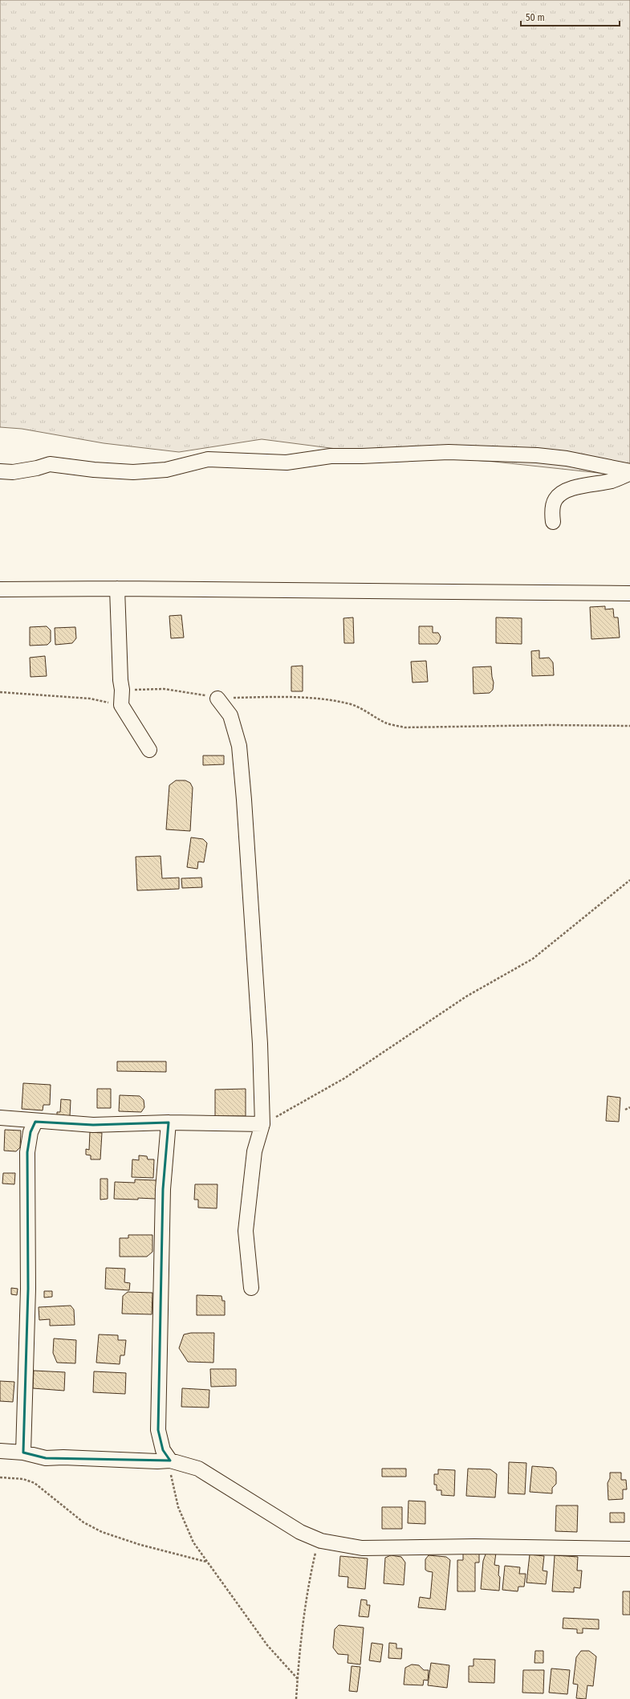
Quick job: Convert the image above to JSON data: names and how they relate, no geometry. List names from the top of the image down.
{
  "scale_bar": "50 m"
}
